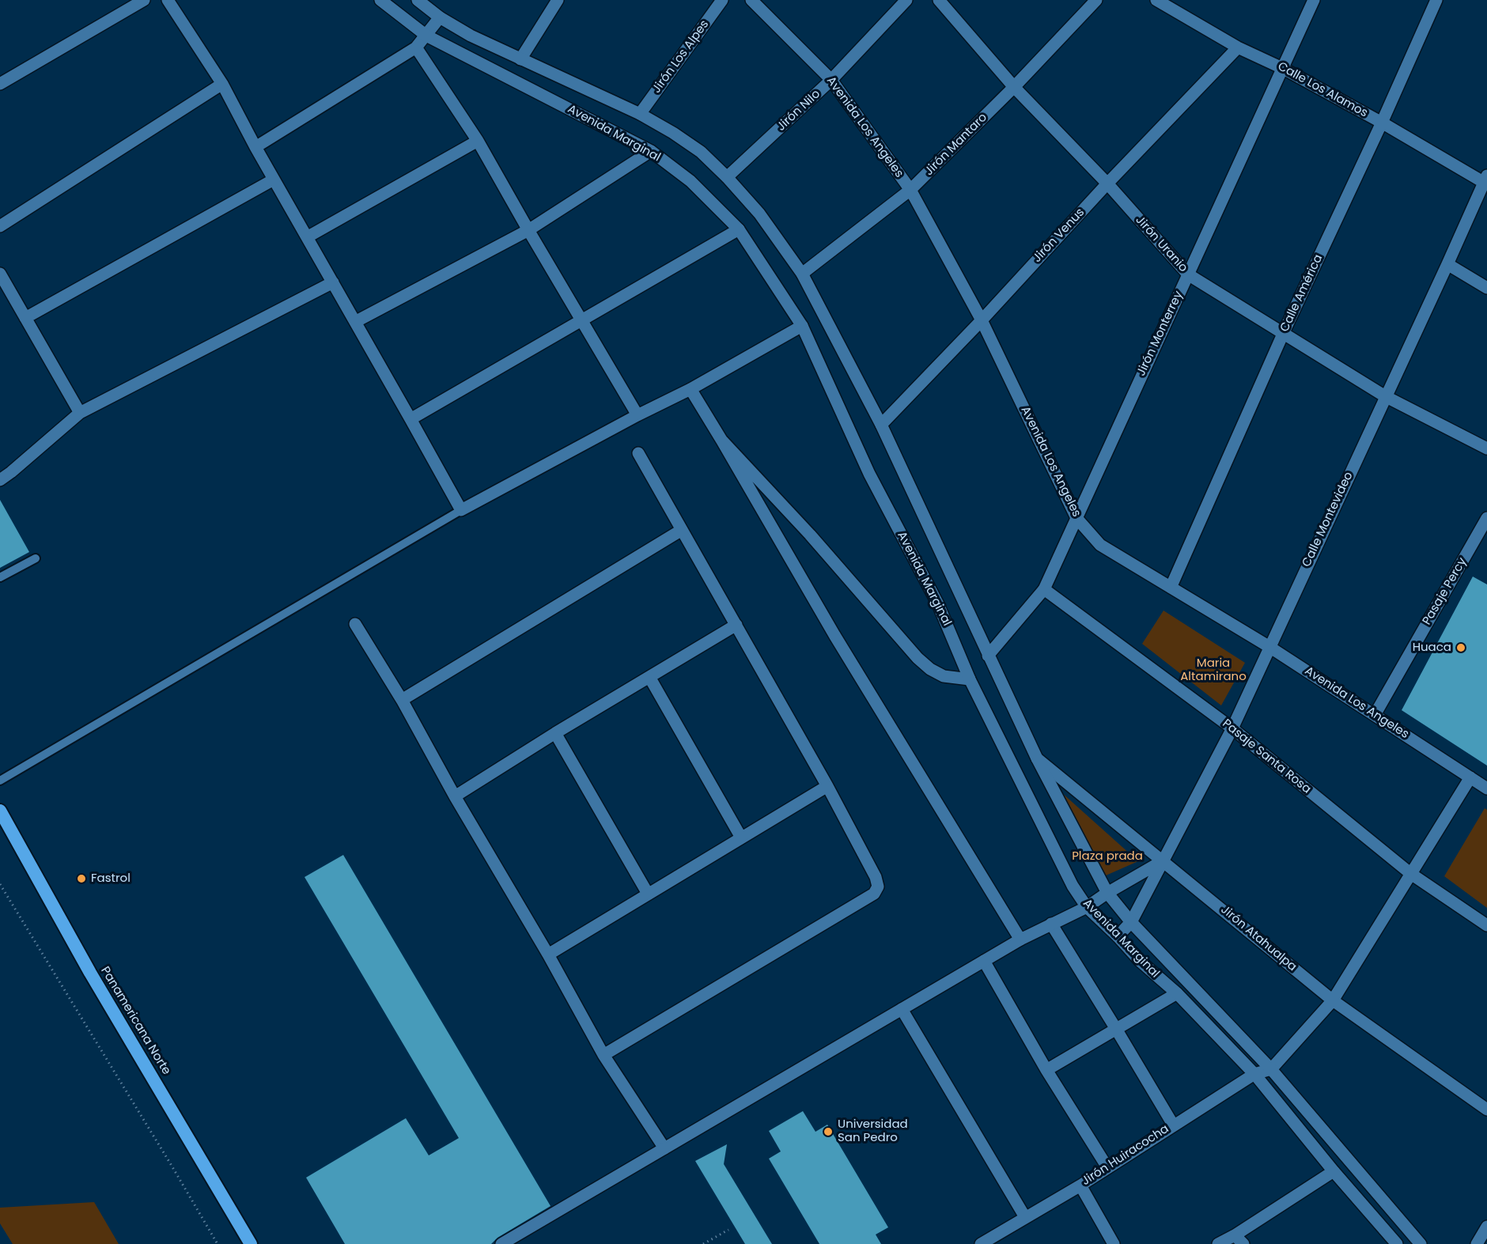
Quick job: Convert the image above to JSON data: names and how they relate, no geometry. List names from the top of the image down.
{
  "streets": {
    "highway": ["Panamericana Norte"],
    "street": [
      "Jirón Los Alpes",
      "Calle Los Alamos",
      "Jirón Nilo",
      "Avenida Los Angeles",
      "Avenida Marginal",
      "Jirón Mantaro",
      "Jirón Venus",
      "Jirón Uranio",
      "Calle América",
      "Jirón Monterrey",
      "Calle Montevideo",
      "Pasaje Percy",
      "Pasaje Santa Rosa",
      "Jirón Atahualpa",
      "Jirón Huiracocha"
    ]
  },
  "crossings": [
    ["Jirón Los Alpes", "Avenida Marginal"],
    ["Calle Los Alamos", "Jirón Venus"],
    ["Calle Los Alamos", "Calle América"],
    ["Calle Los Alamos", "Jirón Monterrey"],
    ["Calle Los Alamos", "Calle Montevideo"],
    ["Jirón Nilo", "Avenida Los Angeles"],
    ["Jirón Nilo", "Avenida Marginal"],
    ["Avenida Los Angeles", "Jirón Mantaro"],
    ["Avenida Los Angeles", "Jirón Venus"],
    ["Avenida Los Angeles", "Calle América"],
    ["Avenida Los Angeles", "Jirón Monterrey"],
    ["Avenida Los Angeles", "Calle Montevideo"],
    ["Avenida Los Angeles", "Pasaje Percy"],
    ["Avenida Marginal", "Jirón Mantaro"],
    ["Avenida Marginal", "Jirón Venus"],
    ["Avenida Marginal", "Jirón Monterrey"],
    ["Avenida Marginal", "Calle Montevideo"],
    ["Avenida Marginal", "Jirón Atahualpa"],
    ["Avenida Marginal", "Jirón Huiracocha"],
    ["Jirón Mantaro", "Jirón Uranio"],
    ["Jirón Venus", "Jirón Uranio"],
    ["Jirón Uranio", "Calle América"],
    ["Jirón Uranio", "Jirón Monterrey"],
    ["Jirón Uranio", "Calle Montevideo"],
    ["Jirón Monterrey", "Pasaje Santa Rosa"],
    ["Calle Montevideo", "Pasaje Santa Rosa"],
    ["Calle Montevideo", "Jirón Atahualpa"]
  ],
  "parks": ["Maria Altamirano", "Plaza prada"],
  "places": ["Huaca", "Fastrol", "Universidad San Pedro"]
}
